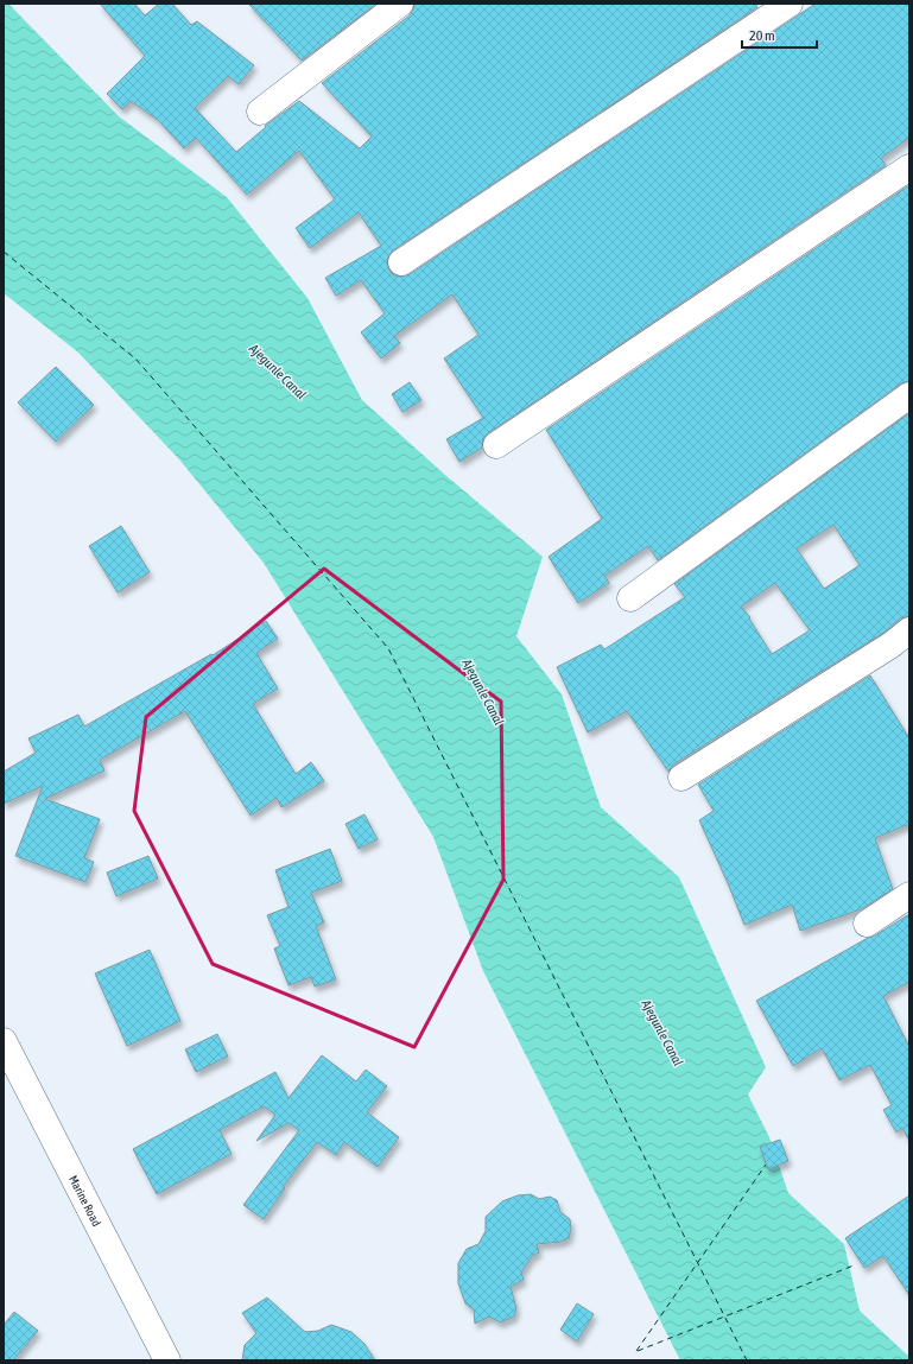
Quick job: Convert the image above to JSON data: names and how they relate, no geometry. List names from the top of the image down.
{
  "streets": {
    "street": ["Marine Road"]
  },
  "water": ["Ajegunle Canal"],
  "scale_bar": "20 m"
}
